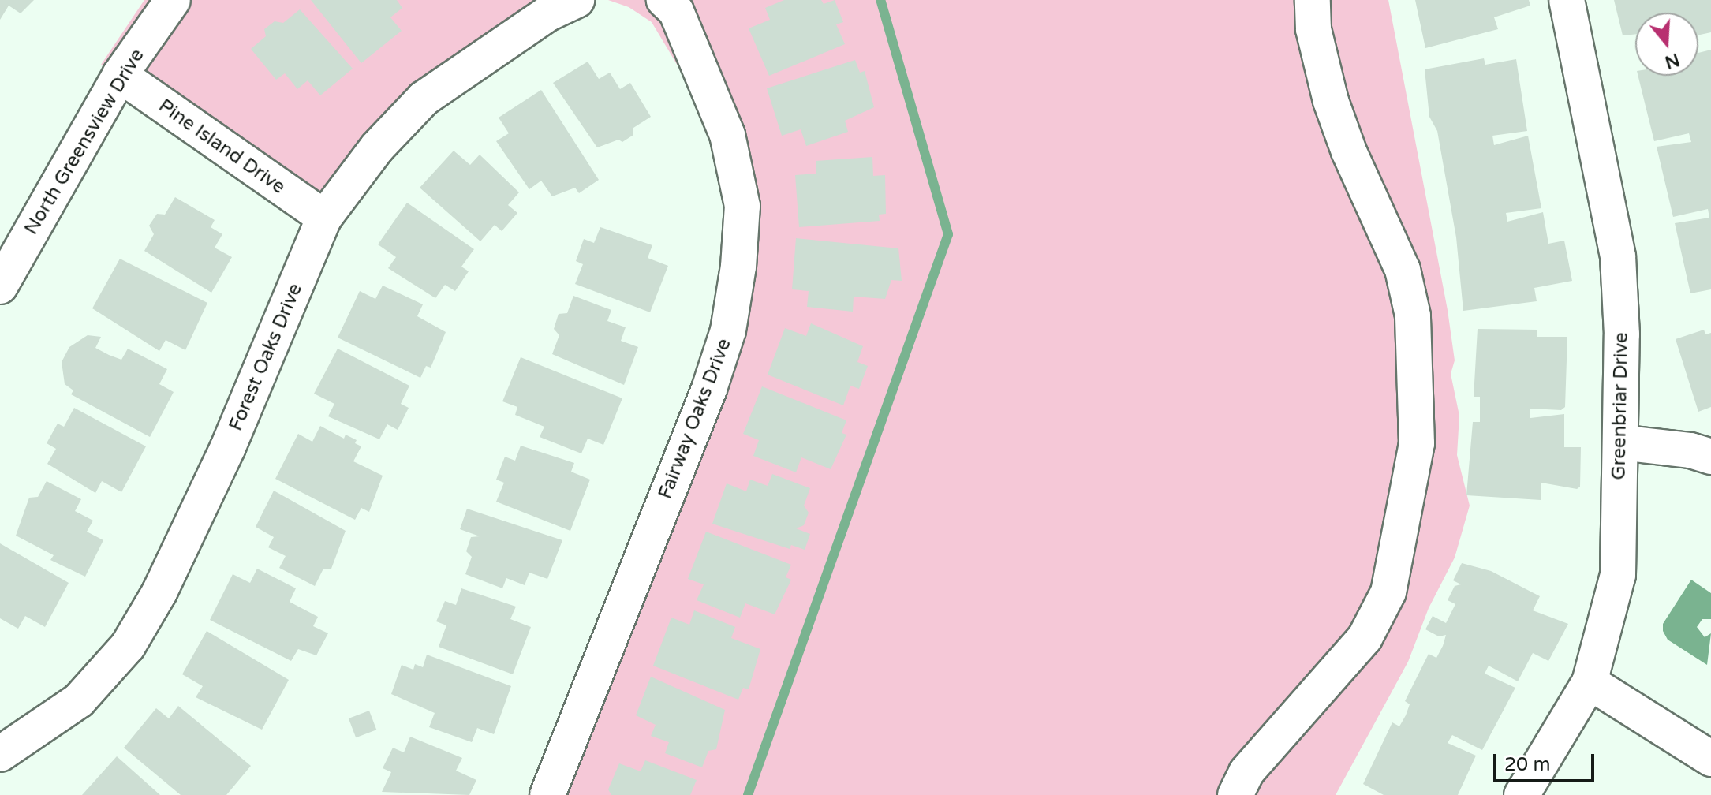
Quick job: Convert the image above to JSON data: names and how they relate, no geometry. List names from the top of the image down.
{
  "streets": {
    "street": [
      "North Greensview Drive",
      "Pine Island Drive",
      "Forest Oaks Drive",
      "Greenbriar Drive",
      "Fairway Oaks Drive"
    ]
  },
  "crossings": [
    ["North Greensview Drive", "Pine Island Drive"],
    ["Pine Island Drive", "Forest Oaks Drive"]
  ],
  "scale_bar": "20 m",
  "north": "bottom"
}
